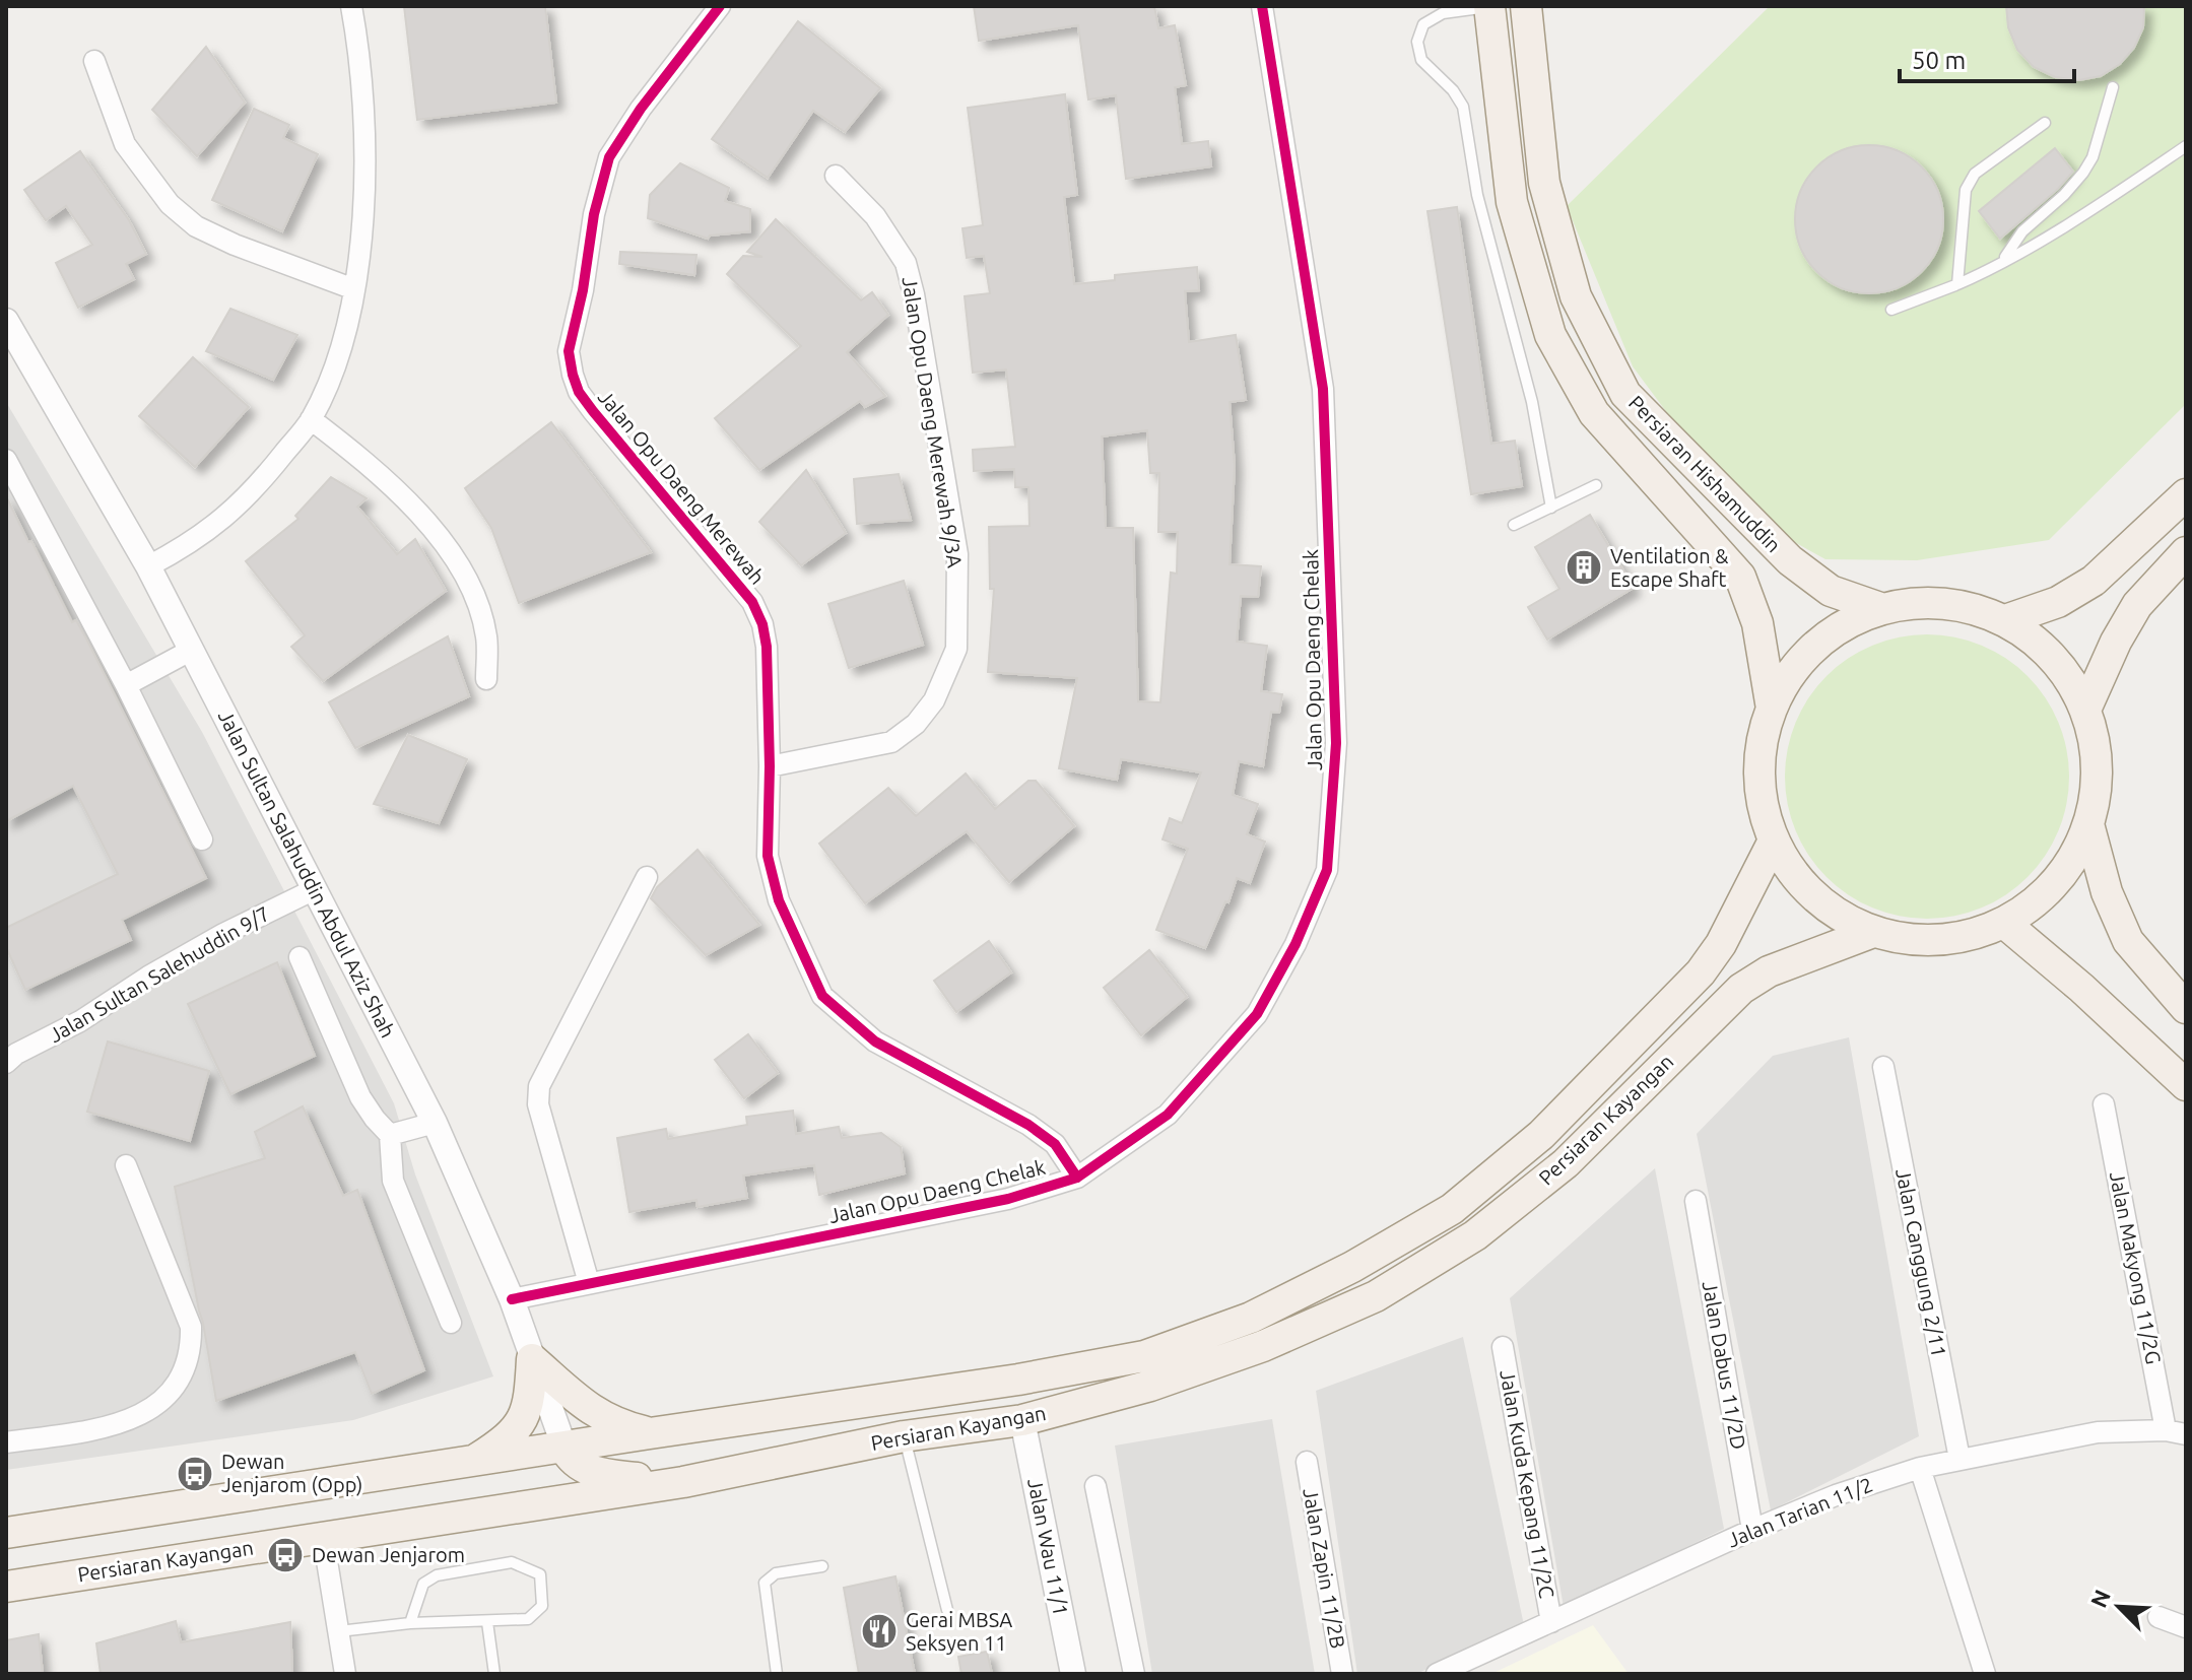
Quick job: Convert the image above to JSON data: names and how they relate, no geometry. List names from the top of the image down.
{
  "streets": {
    "main road": ["Persiaran Hishamuddin", "Persiaran Kayangan"],
    "street": [
      "Jalan Opu Daeng Merewah 9/3A",
      "Jalan Opu Daeng Merewah",
      "Jalan Opu Daeng Chelak",
      "Jalan Sultan Salahuddin Abdul Aziz Shah",
      "Jalan Sultan Salehuddin 9/7",
      "Jalan Canggung 2/11",
      "Jalan Makyong 11/2G",
      "Jalan Dabus 11/2D",
      "Jalan Kuda Kepang 11/2C",
      "Jalan Tarian 11/2",
      "Jalan Wau 11/1",
      "Jalan Zapin 11/2B"
    ]
  },
  "crossings": [
    ["Jalan Opu Daeng Merewah 9/3A", "Jalan Opu Daeng Merewah"],
    ["Jalan Opu Daeng Merewah", "Jalan Opu Daeng Chelak"],
    ["Jalan Opu Daeng Chelak", "Jalan Sultan Salahuddin Abdul Aziz Shah"],
    ["Jalan Sultan Salahuddin Abdul Aziz Shah", "Jalan Sultan Salehuddin 9/7"],
    ["Jalan Sultan Salahuddin Abdul Aziz Shah", "Persiaran Kayangan"],
    ["Persiaran Kayangan", "Jalan Wau 11/1"],
    ["Jalan Canggung 2/11", "Jalan Tarian 11/2"],
    ["Jalan Makyong 11/2G", "Jalan Tarian 11/2"],
    ["Jalan Dabus 11/2D", "Jalan Tarian 11/2"],
    ["Jalan Kuda Kepang 11/2C", "Jalan Tarian 11/2"]
  ],
  "places": {
    "building": ["Ventilation & Escape Shaft"],
    "bus stop": ["Dewan Jenjarom (Opp)", "Dewan Jenjarom"],
    "restaurant": ["Gerai MBSA Seksyen 11"]
  },
  "scale_bar": "50 m",
  "north": "top left"
}
